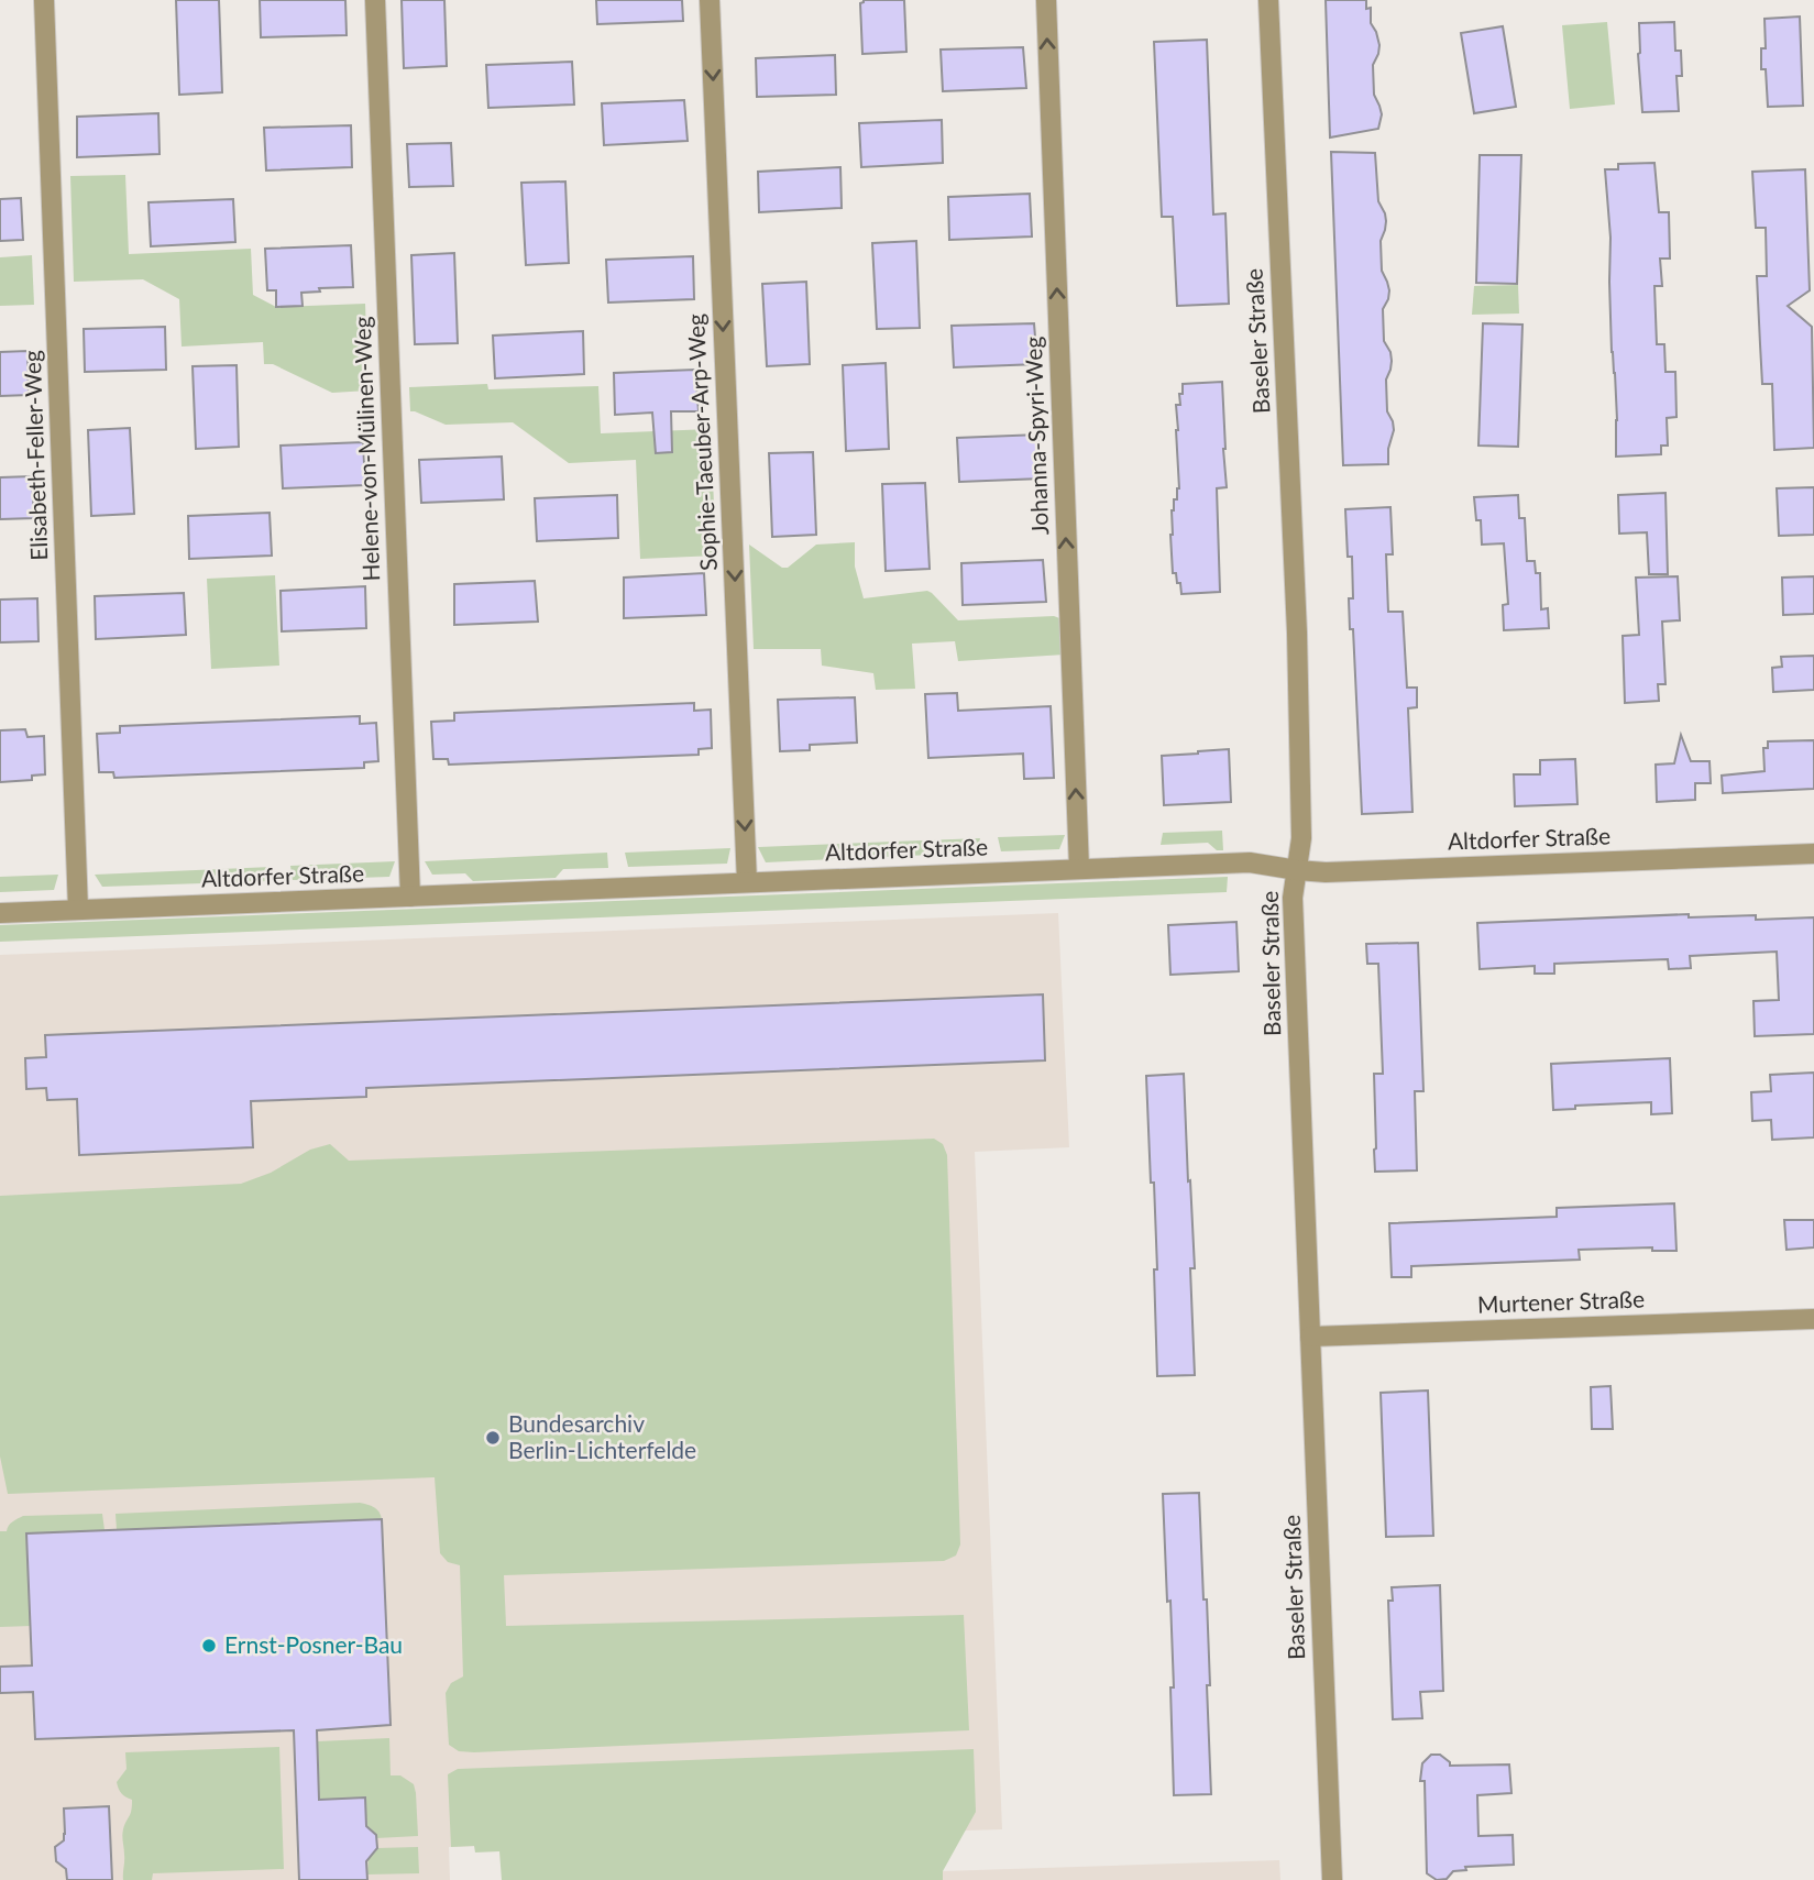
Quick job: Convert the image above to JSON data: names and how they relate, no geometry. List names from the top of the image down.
{
  "streets": {
    "street": [
      "Baseler Straße",
      "Johanna-Spyri-Weg",
      "Sophie-Taeuber-Arp-Weg",
      "Helene-von-Mülinen-Weg",
      "Elisabeth-Feller-Weg",
      "Altdorfer Straße",
      "Murtener Straße"
    ]
  },
  "crossings": [
    ["Baseler Straße", "Altdorfer Straße"],
    ["Baseler Straße", "Murtener Straße"],
    ["Johanna-Spyri-Weg", "Altdorfer Straße"],
    ["Sophie-Taeuber-Arp-Weg", "Altdorfer Straße"],
    ["Helene-von-Mülinen-Weg", "Altdorfer Straße"],
    ["Elisabeth-Feller-Weg", "Altdorfer Straße"]
  ],
  "one_way": ["Johanna-Spyri-Weg", "Sophie-Taeuber-Arp-Weg"],
  "places": ["Bundesarchiv Berlin-Lichterfelde", "Ernst-Posner-Bau"]
}
